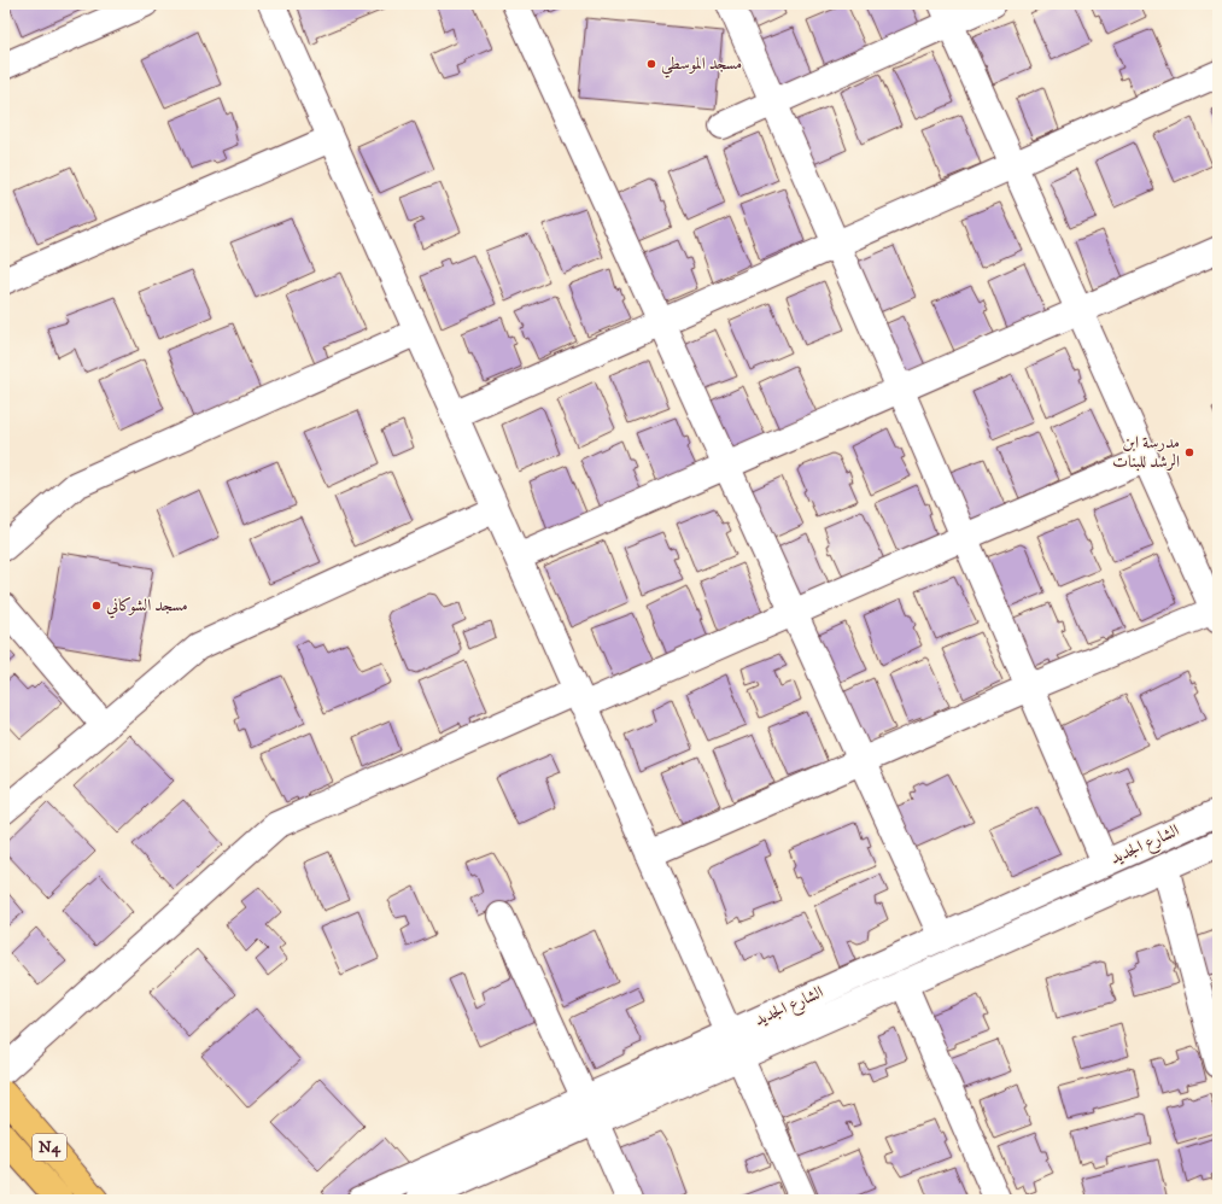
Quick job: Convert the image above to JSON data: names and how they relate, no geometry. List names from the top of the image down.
{
  "streets": {
    "highway": ["N4"],
    "street": ["الشارع الجديد"]
  },
  "places": ["مسجد الموسطي", "مدرسة ابن الرشد للبنات", "مسجد الشوكاني"]
}
